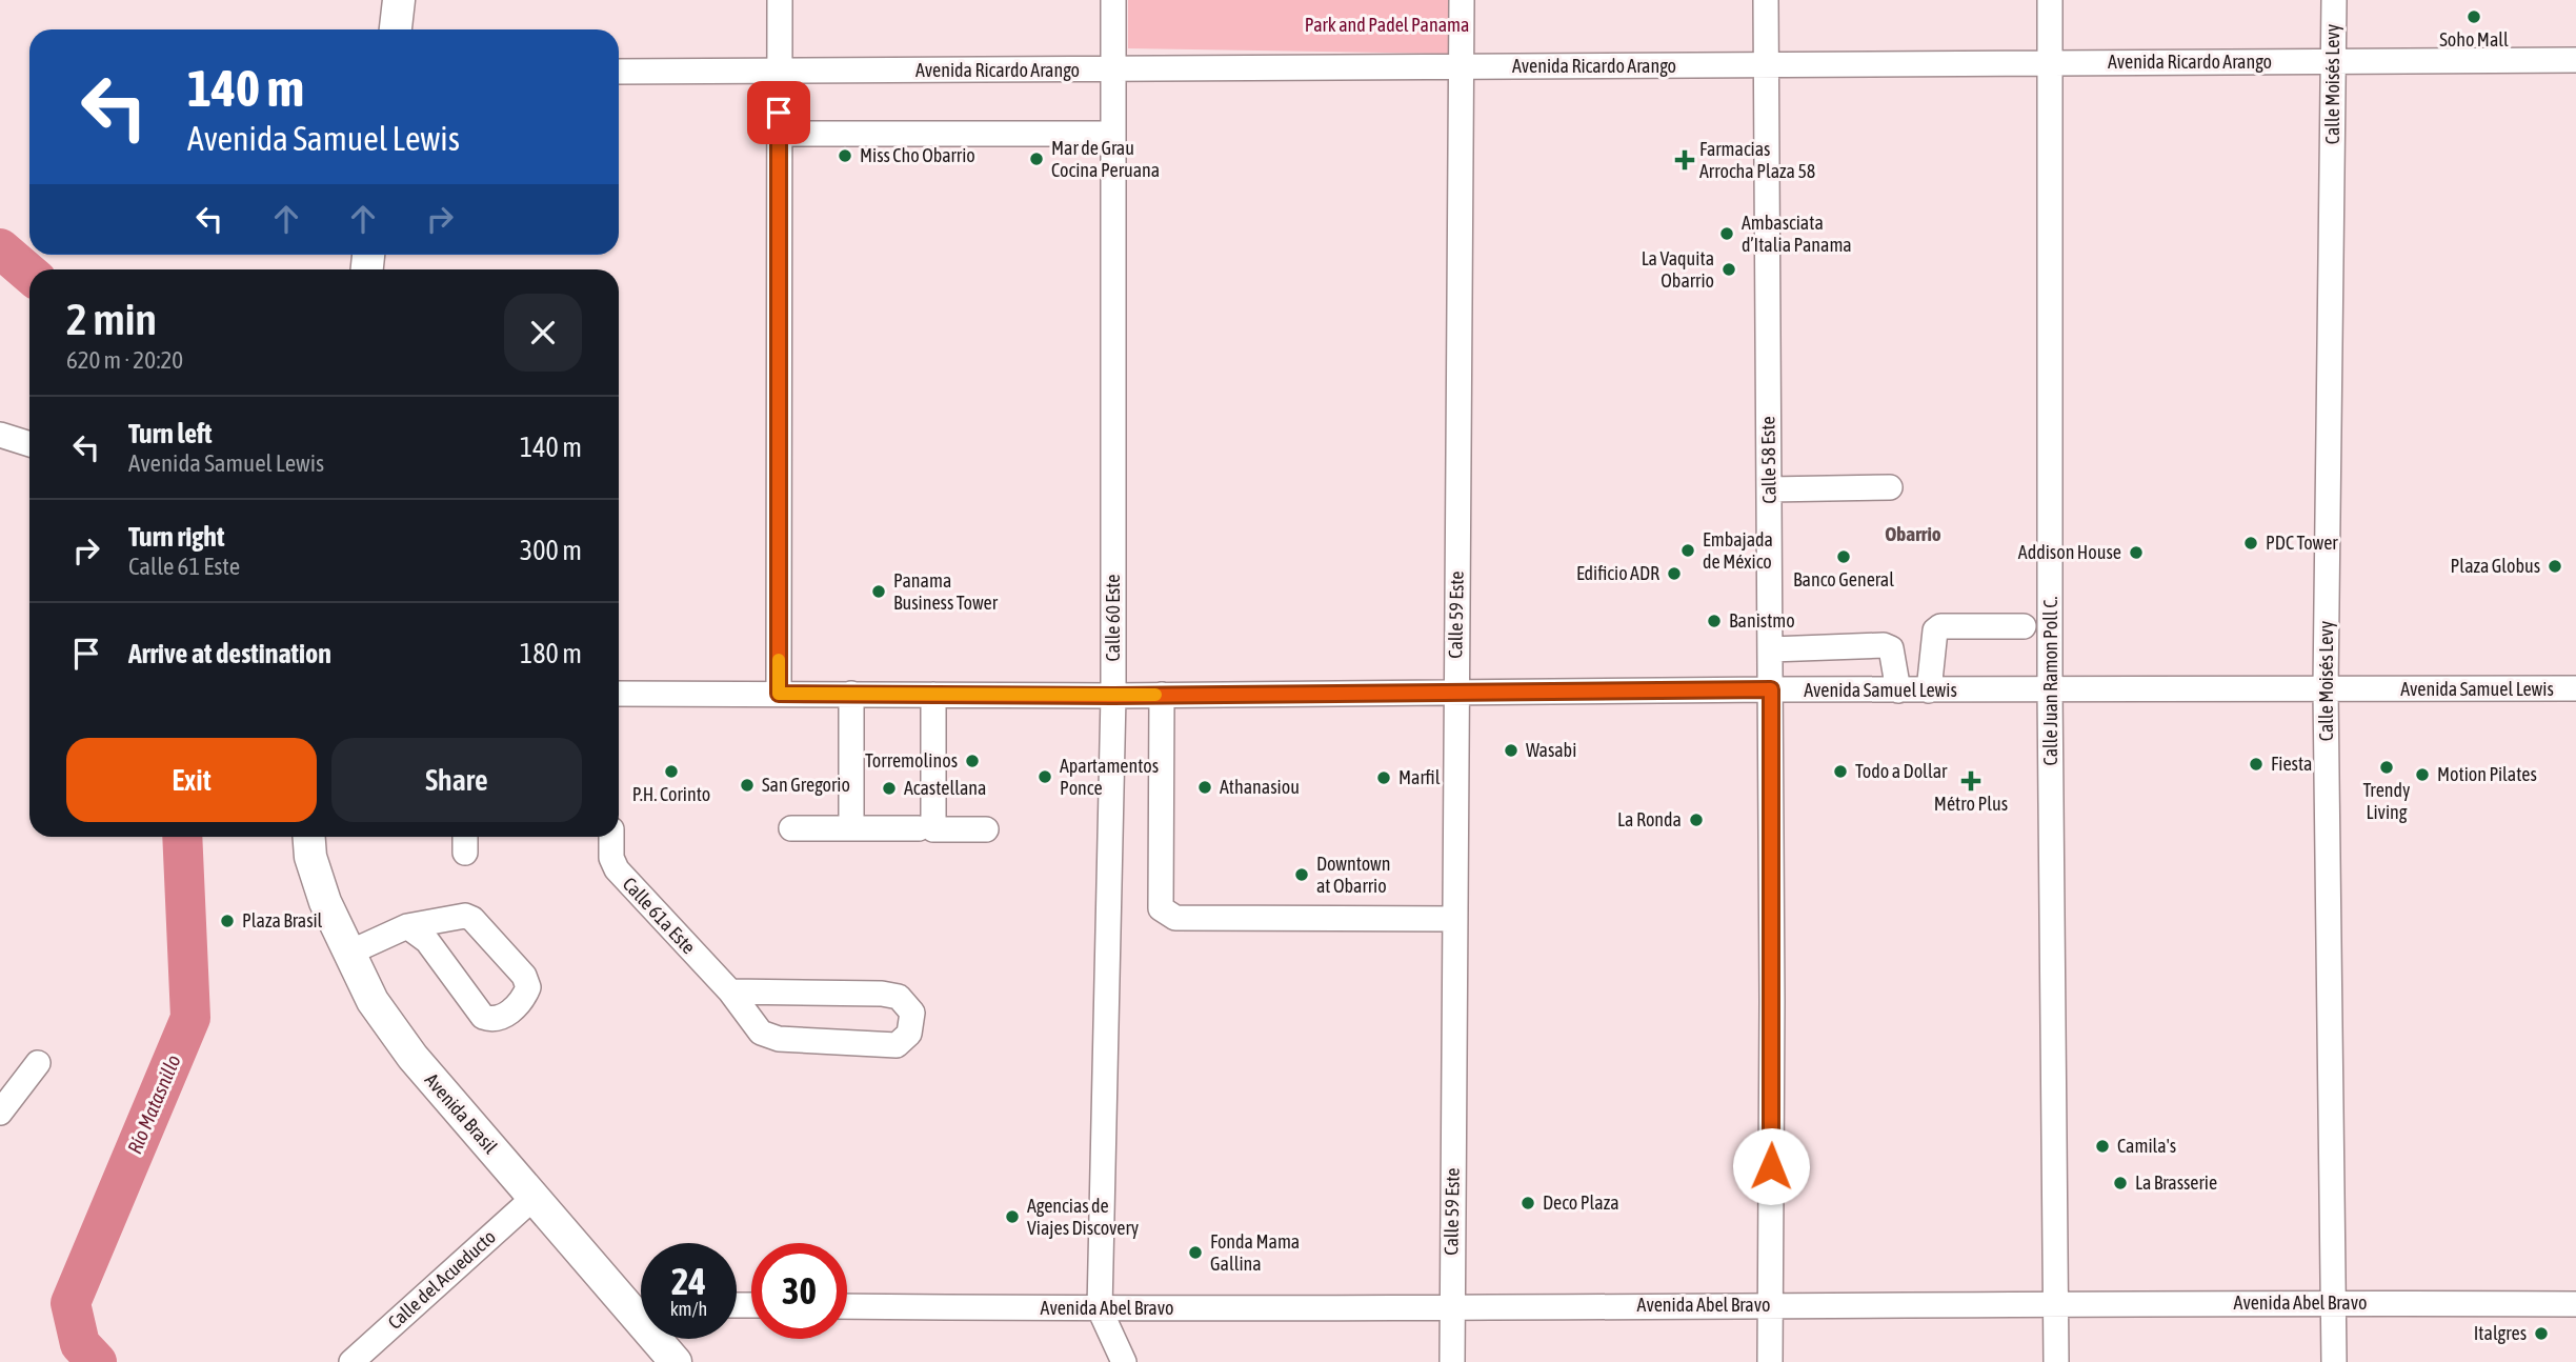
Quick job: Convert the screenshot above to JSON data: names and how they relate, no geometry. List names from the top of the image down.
{
  "streets": {
    "main road": ["Avenida Brasil"],
    "street": [
      "Avenida Ricardo Arango",
      "Calle Moisés Levy",
      "Calle 58 Este",
      "Calle 59 Este",
      "Calle 60 Este",
      "Calle Juan Ramon Poll C.",
      "Avenida Samuel Lewis",
      "Calle 61a Este",
      "Calle del Acueducto",
      "Avenida Abel Bravo"
    ]
  },
  "crossings": [
    ["Avenida Ricardo Arango", "Calle Moisés Levy"],
    ["Avenida Ricardo Arango", "Calle 58 Este"],
    ["Avenida Ricardo Arango", "Calle 59 Este"],
    ["Avenida Ricardo Arango", "Calle 60 Este"],
    ["Avenida Ricardo Arango", "Calle Juan Ramon Poll C."],
    ["Calle Moisés Levy", "Avenida Samuel Lewis"],
    ["Calle Moisés Levy", "Avenida Abel Bravo"],
    ["Calle 58 Este", "Avenida Samuel Lewis"],
    ["Calle 58 Este", "Avenida Abel Bravo"],
    ["Calle 59 Este", "Avenida Samuel Lewis"],
    ["Calle 59 Este", "Avenida Abel Bravo"],
    ["Calle 60 Este", "Avenida Samuel Lewis"],
    ["Calle 60 Este", "Avenida Abel Bravo"],
    ["Calle Juan Ramon Poll C.", "Avenida Samuel Lewis"],
    ["Calle Juan Ramon Poll C.", "Avenida Abel Bravo"],
    ["Avenida Brasil", "Calle del Acueducto"]
  ],
  "districts": ["Obarrio"],
  "water": ["Río Matasnillo"],
  "parks": ["Park and Padel Panama"],
  "places": {
    "other": [
      "Soho Mall",
      "Miss Cho Obarrio",
      "Mar de Grau Cocina Peruana",
      "Ambasciata d’Italia Panama",
      "La Vaquita Obarrio",
      "PDC Tower",
      "Embajada de México",
      "Addison House",
      "Banco General",
      "Plaza Globus",
      "Edificio ADR",
      "Panama Business Tower",
      "Banistmo",
      "Wasabi",
      "Torremolinos",
      "Fiesta",
      "Trendy Living",
      "P.H. Corinto",
      "Todo a Dollar",
      "Motion Pilates",
      "Apartamentos Ponce",
      "Marfil",
      "San Gregorio",
      "Athanasiou",
      "Acastellana",
      "La Ronda",
      "Downtown at Obarrio",
      "Plaza Brasil",
      "Camila's",
      "La Brasserie",
      "Deco Plaza",
      "Agencias de Viajes Discovery",
      "Fonda Mama Gallina",
      "Italgres"
    ],
    "health": ["Farmacias Arrocha Plaza 58", "Métro Plus"]
  },
  "page": {
    "turn": ["140 m", "Avenida Samuel Lewis"],
    "heading": ["2 min", "620 m · 20:20"],
    "list": [
      {
        "name": "Turn left",
        "note": "Avenida Samuel Lewis",
        "value": "140 m"
      },
      {
        "name": "Turn right",
        "note": "Calle 61 Este",
        "value": "300 m"
      },
      {
        "name": "Arrive at destination",
        "value": "180 m"
      }
    ],
    "buttons": ["Exit", "Share"],
    "speed": "24 km/h",
    "limit": "30"
  }
}
